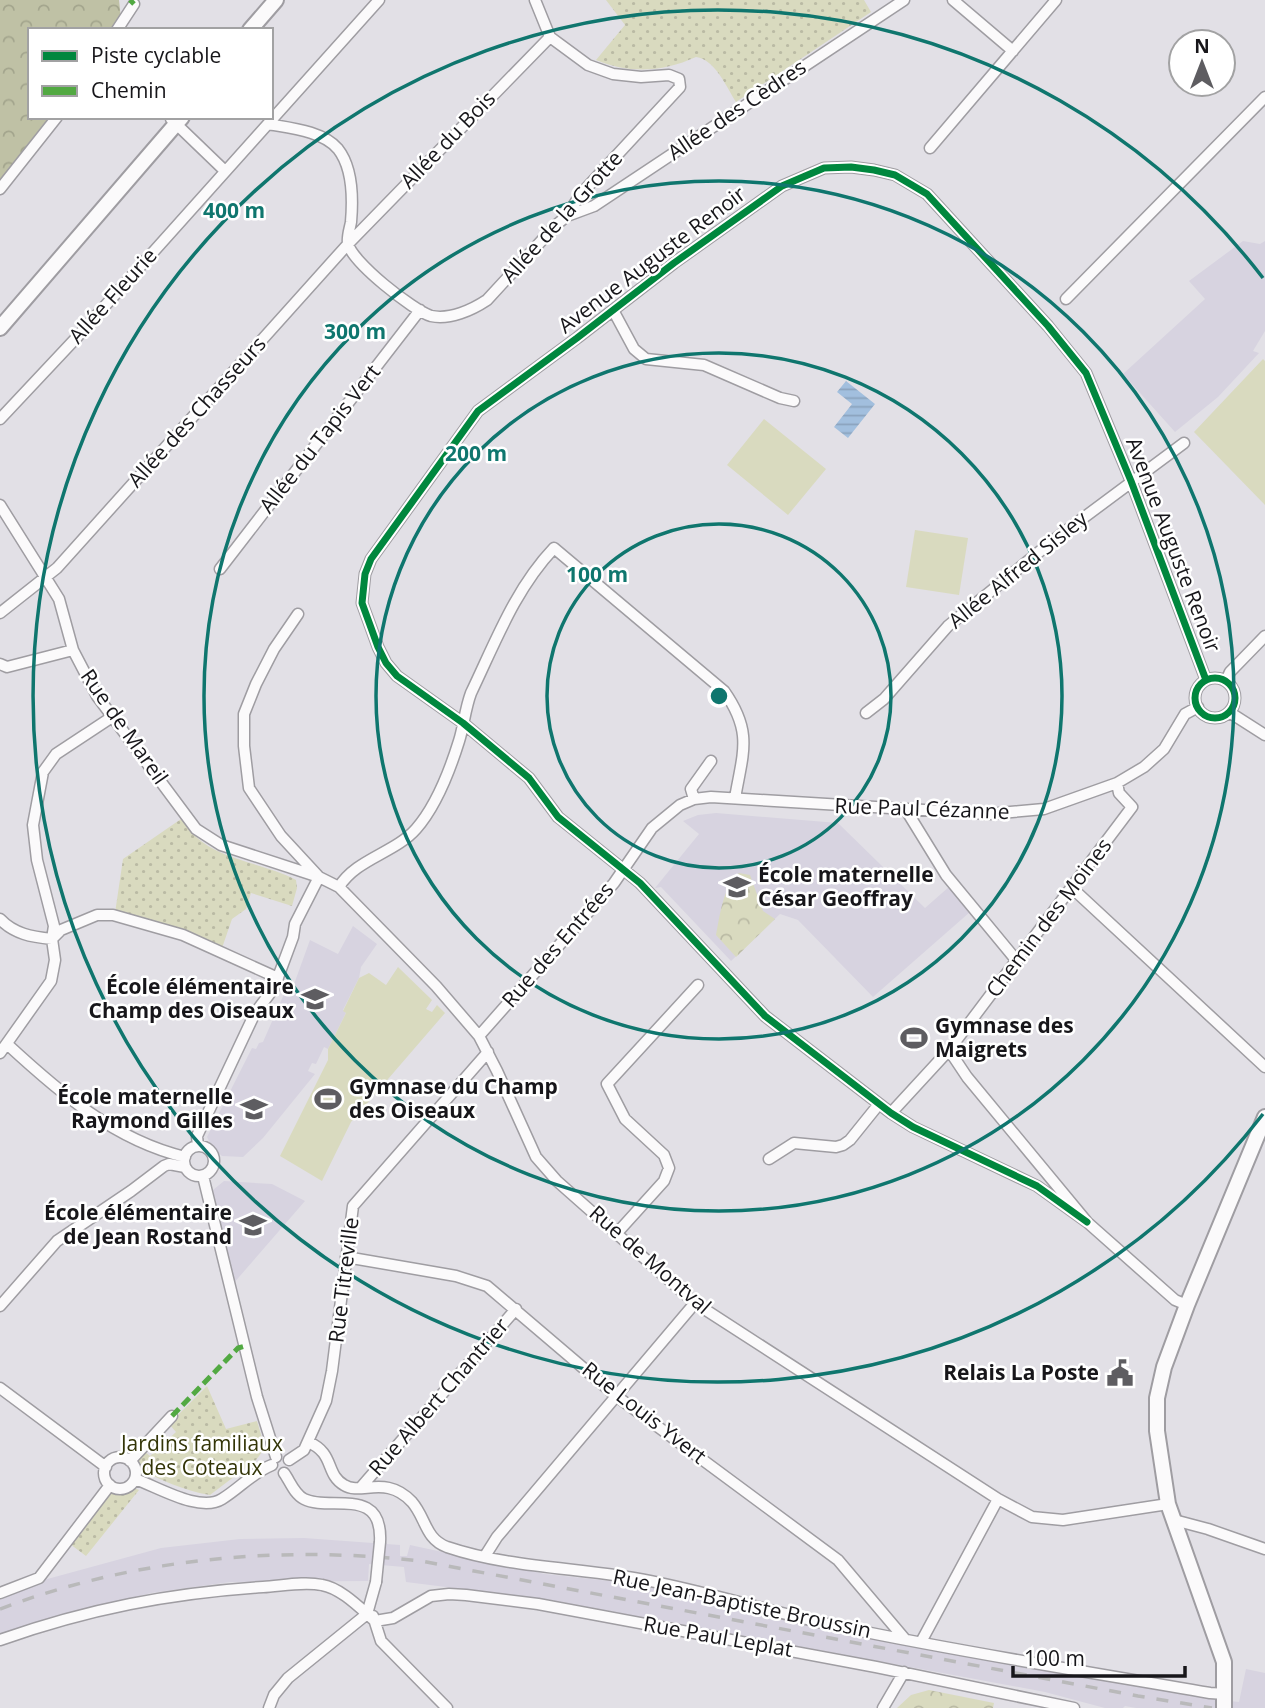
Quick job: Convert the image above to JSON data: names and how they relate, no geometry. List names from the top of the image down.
{
  "streets": {
    "street": [
      "Allée des Cèdres",
      "Allée du Bois",
      "Allée de la Grotte",
      "Avenue Auguste Renoir",
      "Allée Fleurie",
      "Allée des Chasseurs",
      "Allée du Tapis Vert",
      "Allée Alfred Sisley",
      "Rue de Mareil",
      "Rue Paul Cézanne",
      "Chemin des Moines",
      "Rue des Entrées",
      "Rue de Montval",
      "Rue Titreville",
      "Rue Albert Chantrier",
      "Rue Louis Yvert",
      "Rue Jean-Baptiste Broussin",
      "Rue Paul Leplat"
    ]
  },
  "crossings": [
    ["Allée des Cèdres", "Allée de la Grotte"],
    ["Allée du Bois", "Allée de la Grotte"],
    ["Allée du Bois", "Allée des Chasseurs"],
    ["Allée de la Grotte", "Allée du Tapis Vert"],
    ["Avenue Auguste Renoir", "Allée Alfred Sisley"],
    ["Avenue Auguste Renoir", "Rue Paul Cézanne"],
    ["Avenue Auguste Renoir", "Chemin des Moines"],
    ["Avenue Auguste Renoir", "Rue des Entrées"],
    ["Allée des Chasseurs", "Rue de Mareil"],
    ["Rue de Mareil", "Rue de Montval"],
    ["Rue Paul Cézanne", "Chemin des Moines"],
    ["Rue Paul Cézanne", "Rue des Entrées"],
    ["Rue des Entrées", "Rue de Montval"],
    ["Rue de Montval", "Rue Titreville"],
    ["Rue Titreville", "Rue Louis Yvert"],
    ["Rue Titreville", "Rue Jean-Baptiste Broussin"],
    ["Rue Albert Chantrier", "Rue Louis Yvert"],
    ["Rue Albert Chantrier", "Rue Jean-Baptiste Broussin"],
    ["Rue Louis Yvert", "Rue Jean-Baptiste Broussin"]
  ],
  "parks": ["Jardins familiaux des Coteaux"],
  "places": {
    "school or university": [
      "École maternelle César Geoffray",
      "École élémentaire Champ des Oiseaux",
      "École maternelle Raymond Gilles",
      "École élémentaire de Jean Rostand"
    ],
    "sports": ["Gymnase des Maigrets", "Gymnase du Champ des Oiseaux"],
    "public building": ["Relais La Poste"]
  },
  "legend": ["Piste cyclable", "Chemin"],
  "scale_bar": "100 m",
  "north": "top",
  "rings": [
    "400 m",
    "300 m",
    "200 m",
    "100 m"
  ]
}
